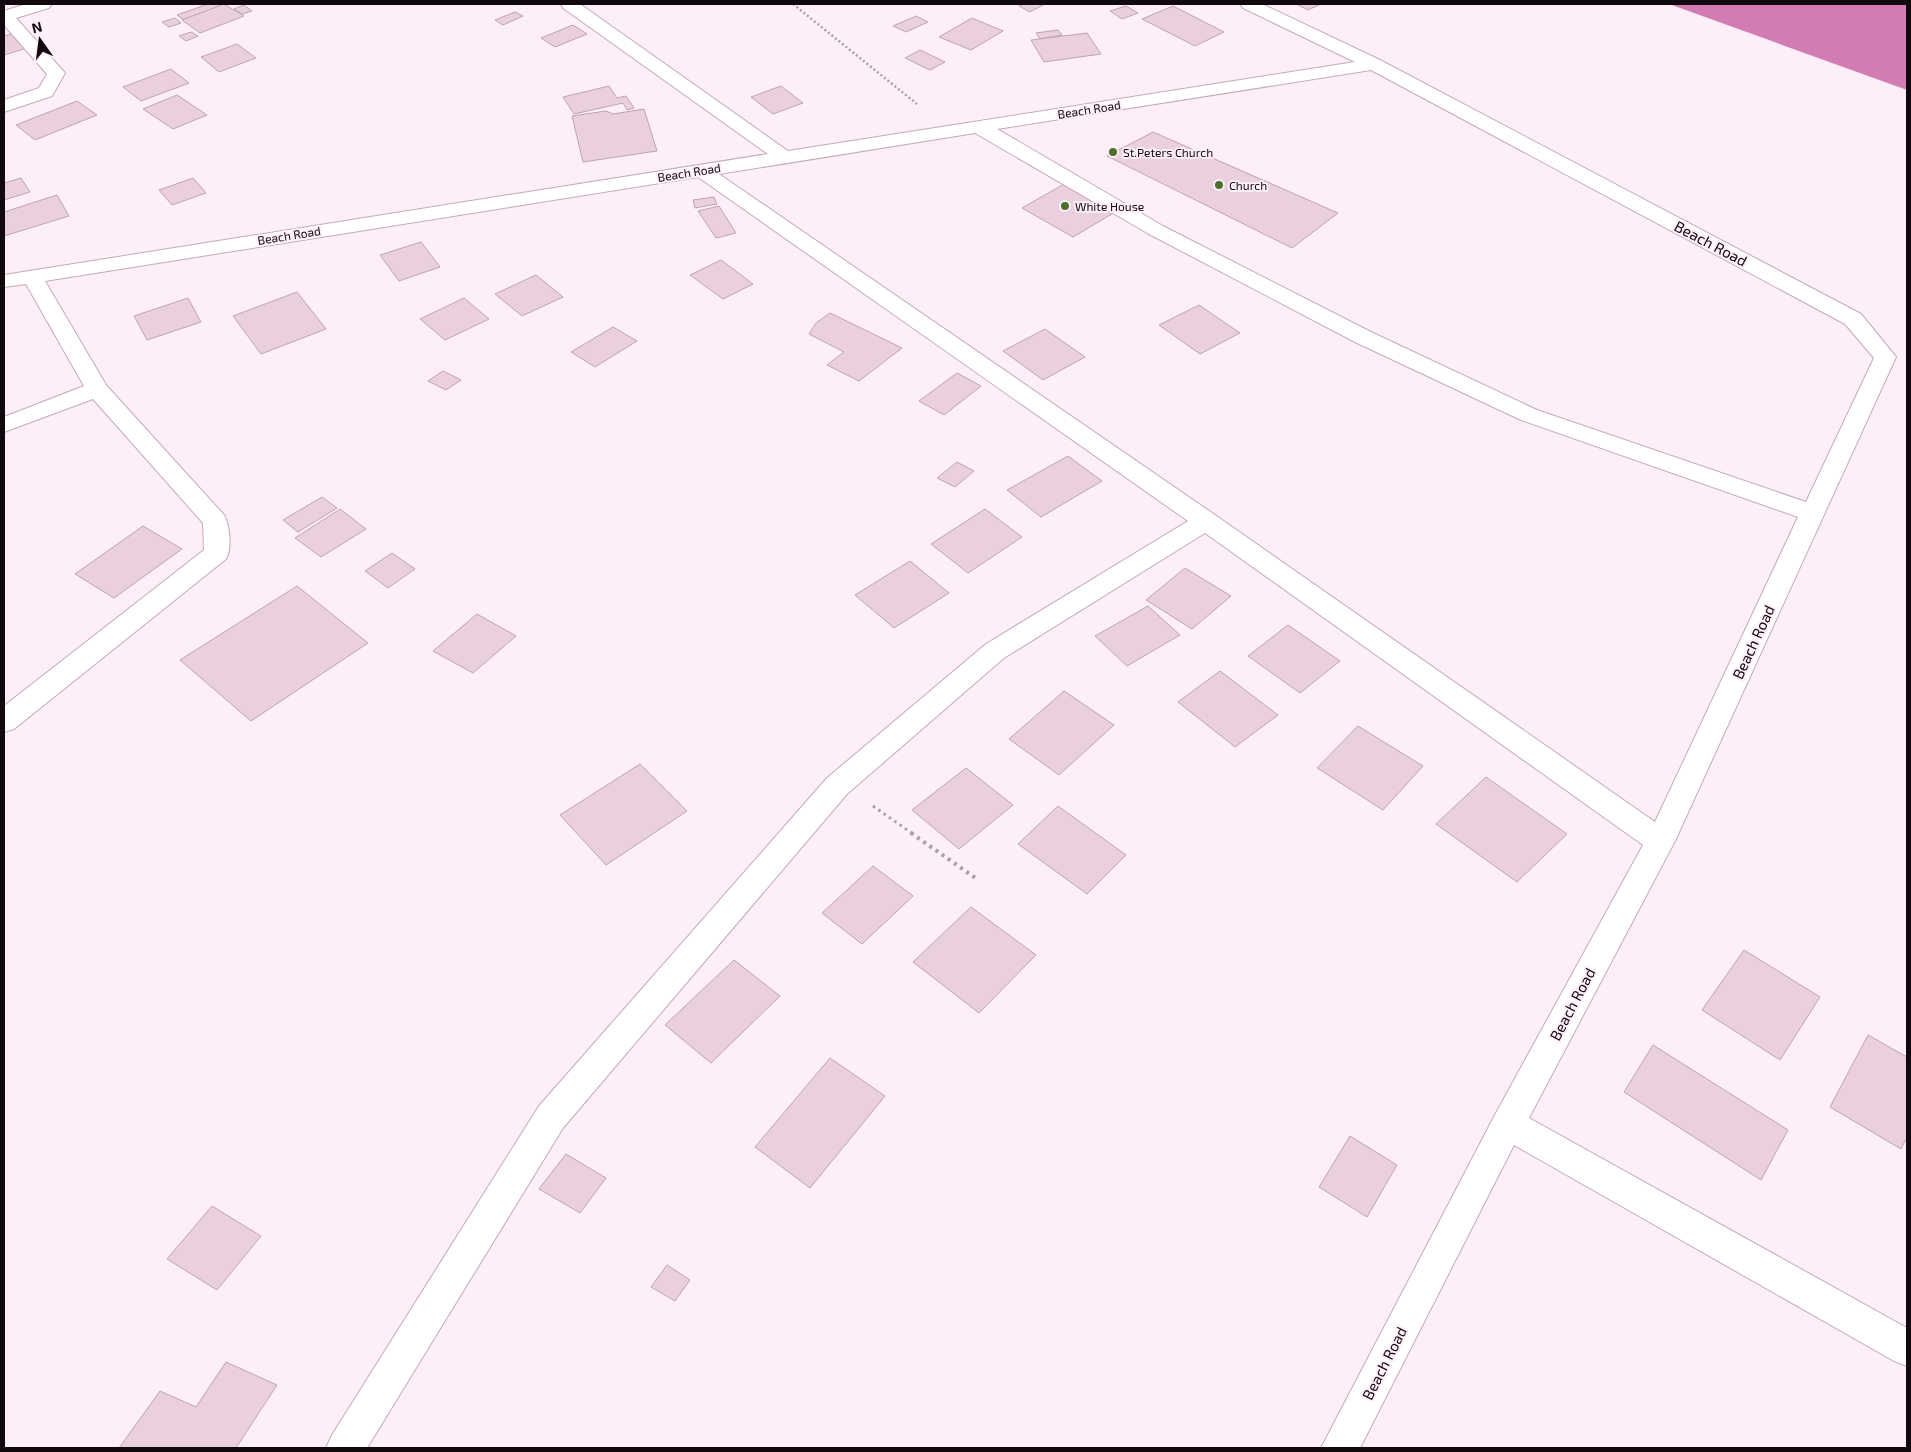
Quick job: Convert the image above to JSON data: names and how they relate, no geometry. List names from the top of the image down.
{
  "streets": {
    "street": ["Beach Road"]
  },
  "places": ["St.Peters Church", "Church", "White House"],
  "north": "top"
}
